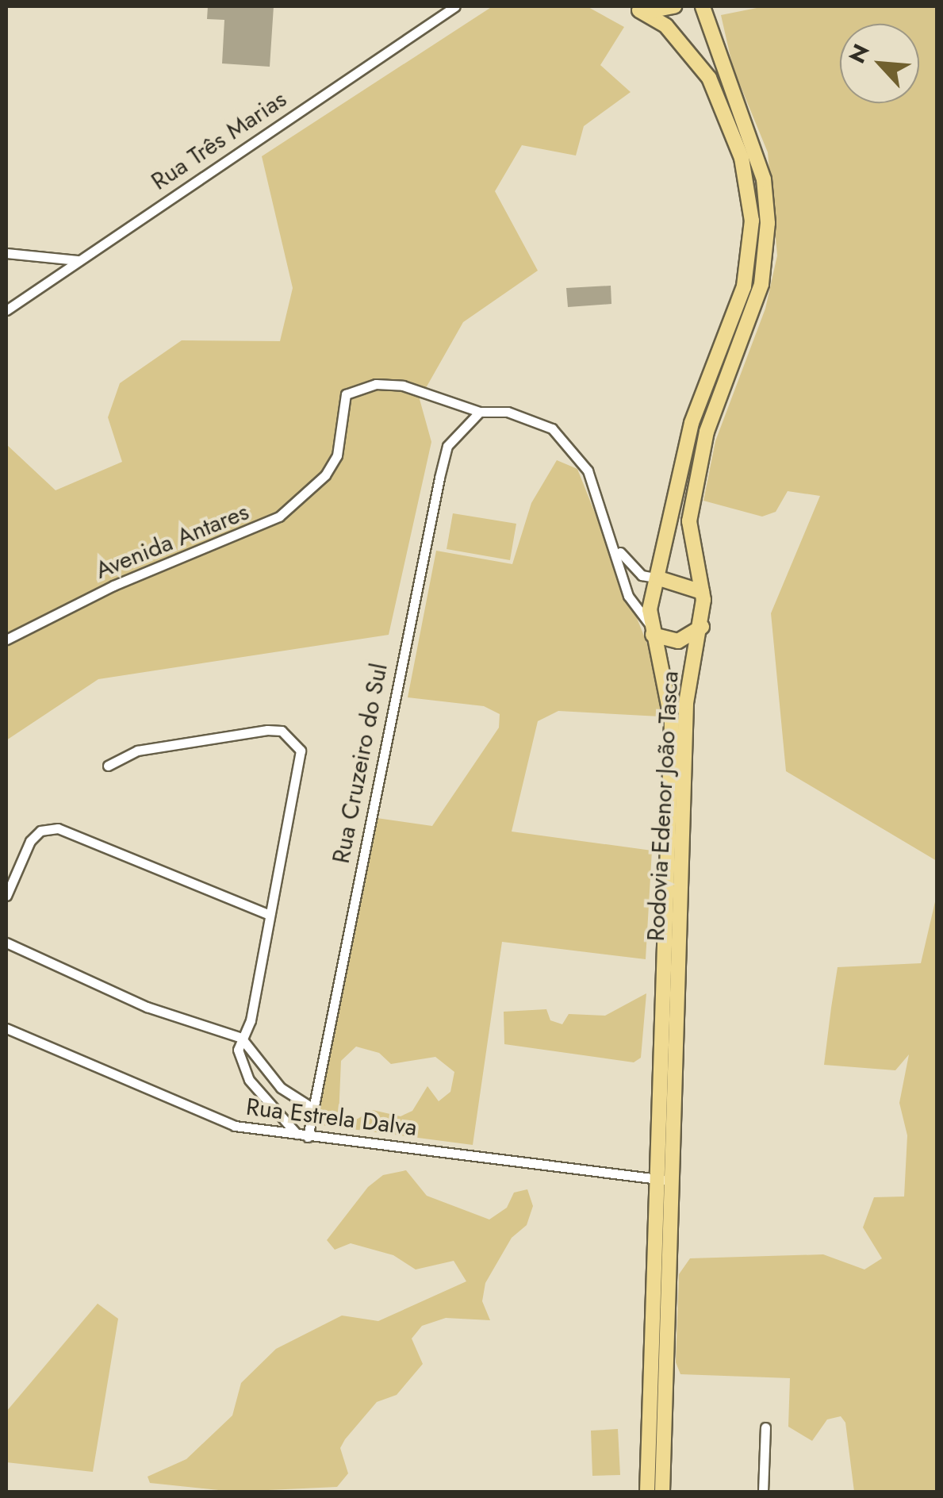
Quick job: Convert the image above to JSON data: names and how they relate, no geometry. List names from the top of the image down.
{
  "streets": {
    "main road": ["Rodovia Edenor João Tasca"],
    "street": [
      "Rua Três Marias",
      "Avenida Antares",
      "Rua Cruzeiro do Sul",
      "Rua Estrela Dalva"
    ]
  },
  "crossings": [
    ["Avenida Antares", "Rua Cruzeiro do Sul"],
    ["Rua Cruzeiro do Sul", "Rua Estrela Dalva"],
    ["Rodovia Edenor João Tasca", "Rua Estrela Dalva"]
  ],
  "north": "top left"
}
